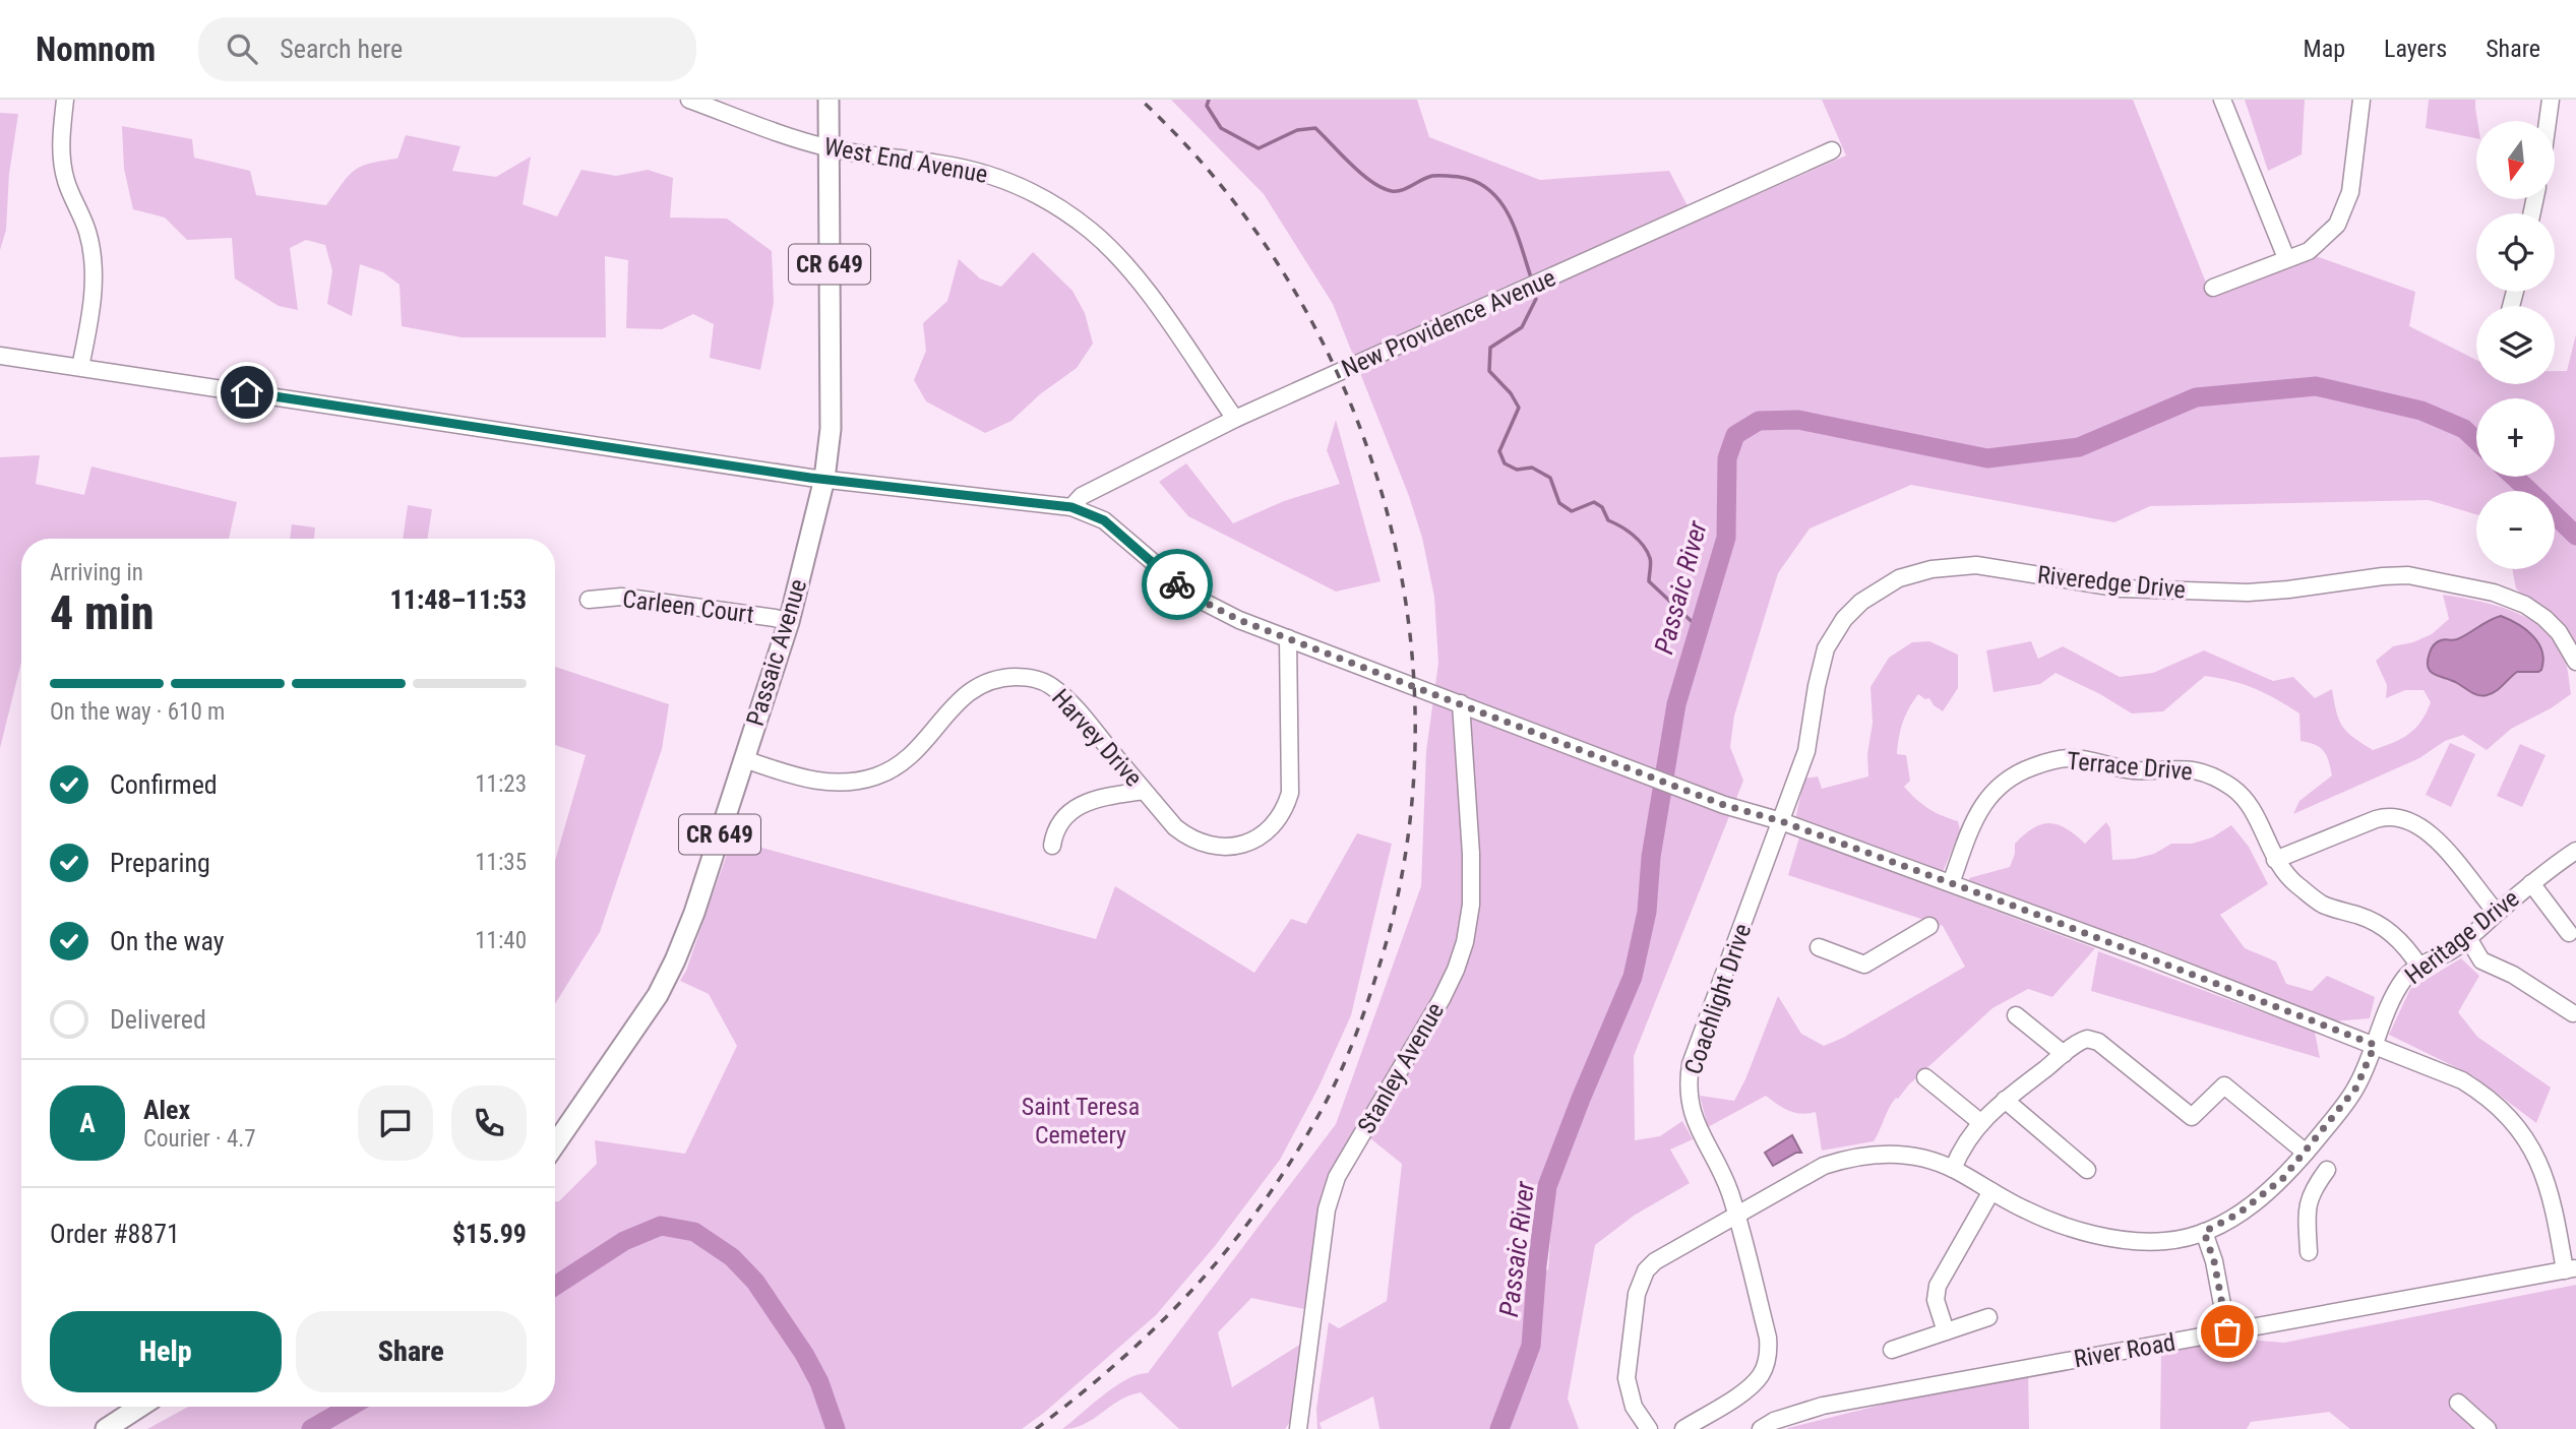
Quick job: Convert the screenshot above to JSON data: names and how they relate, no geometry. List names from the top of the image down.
{
  "streets": {
    "main road": ["CR 649", "Passaic Avenue"],
    "street": [
      "West End Avenue",
      "New Providence Avenue",
      "Riveredge Drive",
      "Carleen Court",
      "Harvey Drive",
      "Terrace Drive",
      "Heritage Drive",
      "Coachlight Drive",
      "Stanley Avenue",
      "River Road"
    ]
  },
  "crossings": [
    ["West End Avenue", "New Providence Avenue"],
    ["West End Avenue", "Passaic Avenue"],
    ["Riveredge Drive", "Coachlight Drive"],
    ["Carleen Court", "Passaic Avenue"],
    ["Passaic Avenue", "Harvey Drive"],
    ["Terrace Drive", "Heritage Drive"],
    ["Heritage Drive", "Coachlight Drive"]
  ],
  "water": ["Passaic River"],
  "parks": ["Saint Teresa Cemetery"],
  "north": "bottom",
  "page": {
    "header": "Nomnom",
    "search": "Search here",
    "nav": ["Map", "Layers", "Share"],
    "map_buttons": ["+", "−"],
    "heading": ["4 min", "Arriving in", "11:48–11:53"],
    "panel": [
      "Alex",
      "Courier · 4.7",
      "Order #8871",
      "$15.99"
    ],
    "bar": "On the way · 610 m",
    "list": [
      ["Confirmed", "11:23"],
      ["Preparing", "11:35"],
      ["On the way", "11:40"],
      "Delivered"
    ],
    "round": "A",
    "buttons": ["Help", "Share"]
  }
}
